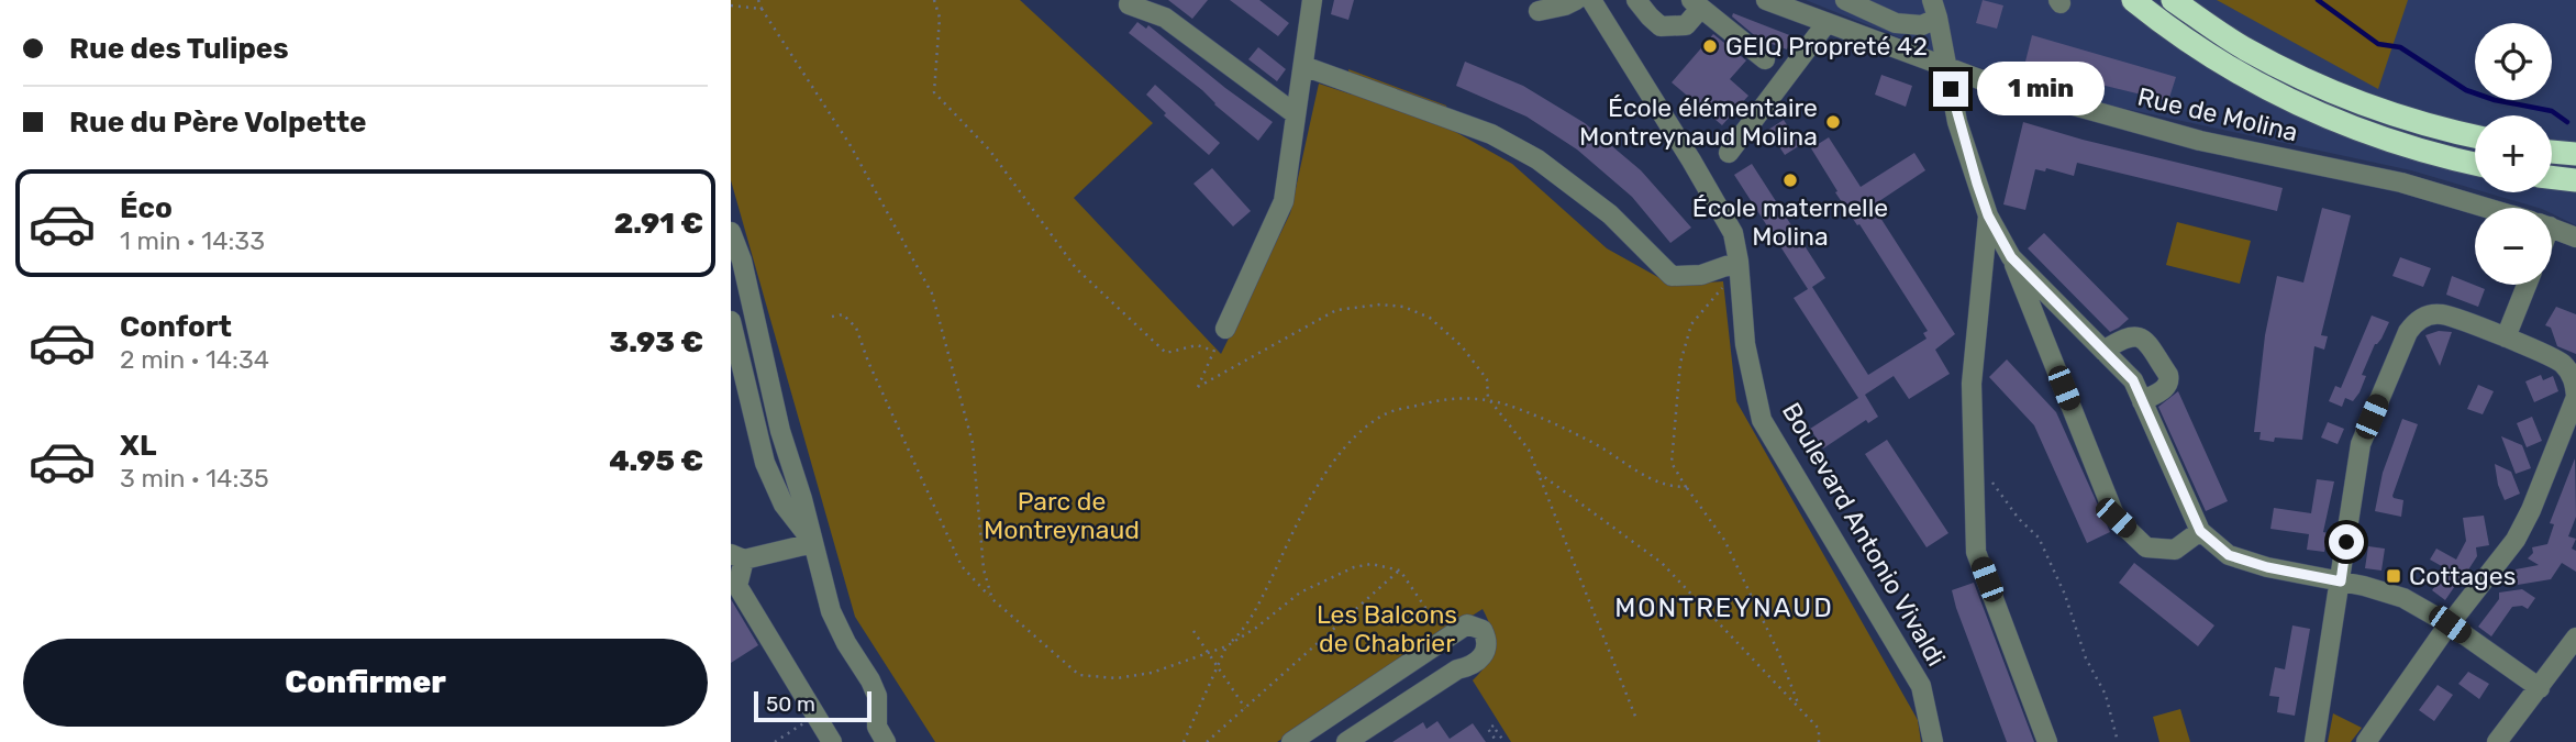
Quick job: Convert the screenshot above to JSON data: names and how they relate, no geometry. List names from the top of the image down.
{
  "streets": {
    "street": ["Rue de Molina", "Boulevard Antonio Vivaldi"]
  },
  "districts": ["MONTREYNAUD"],
  "parks": ["Parc de Montreynaud", "Les Balcons de Chabrier"],
  "places": {
    "other": ["GEIQ Propreté 42", "École élémentaire Montreynaud Molina", "École maternelle Molina"],
    "transit": ["Cottages"]
  },
  "scale_bar": "50 m",
  "page": {
    "banner": ["Rue des Tulipes", "Rue du Père Volpette"],
    "map_buttons": ["+", "−"],
    "bubble": "1 min",
    "list": [
      {
        "name": "Éco",
        "note": "1 min · 14:33",
        "value": "2.91 €"
      },
      {
        "name": "Confort",
        "note": "2 min · 14:34",
        "value": "3.93 €"
      },
      {
        "name": "XL",
        "note": "3 min · 14:35",
        "value": "4.95 €"
      }
    ],
    "buttons": "Confirmer",
    "scale": "50 m"
  }
}
